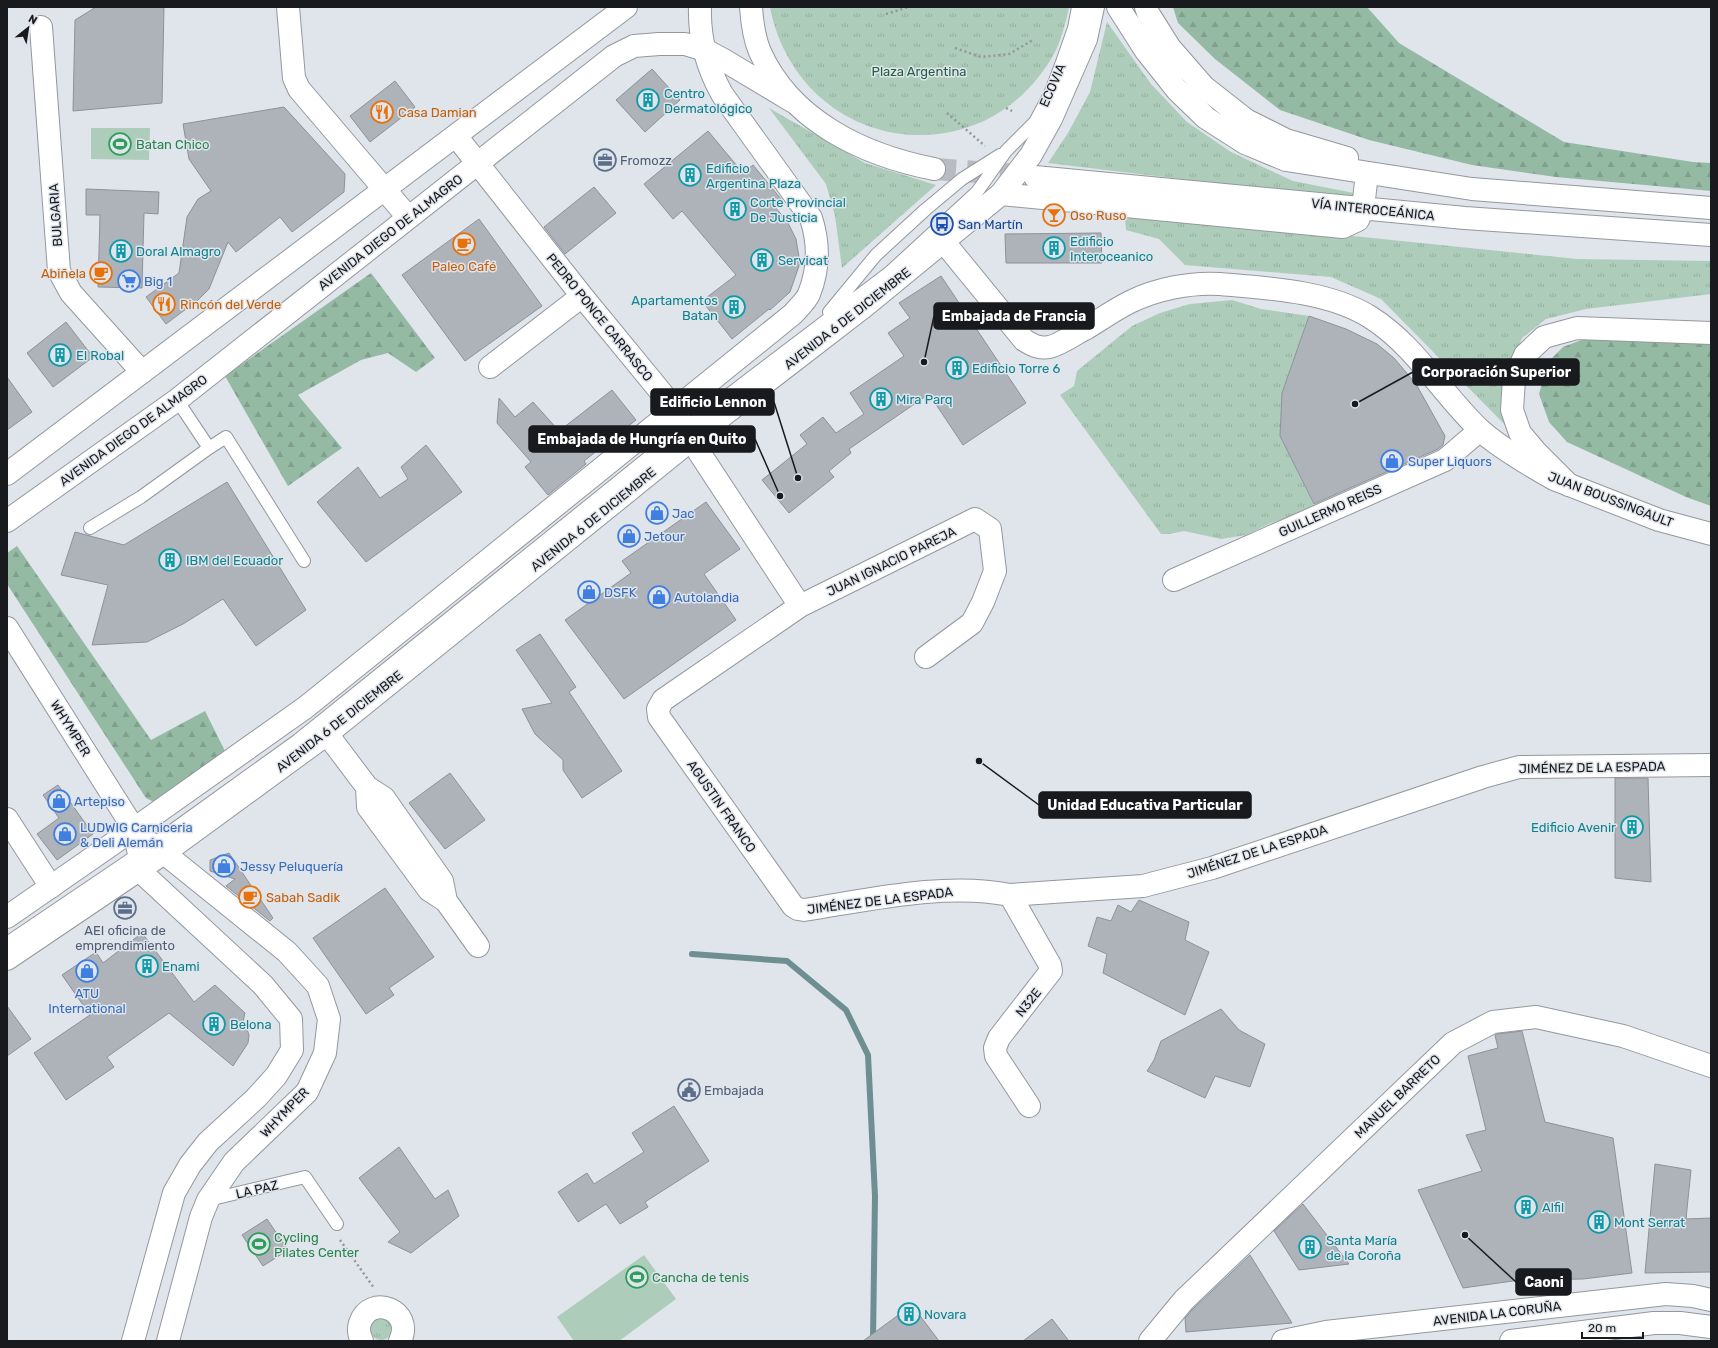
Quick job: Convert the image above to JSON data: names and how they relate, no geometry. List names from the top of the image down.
{
  "streets": {
    "main road": [
      "VÍA INTEROCEÁNICA",
      "BULGARIA",
      "AVENIDA DIEGO DE ALMAGRO",
      "PEDRO PONCE CARRASCO",
      "AVENIDA 6 DE DICIEMBRE",
      "JUAN BOUSSINGAULT",
      "GUILLERMO REISS",
      "JUAN IGNACIO PAREJA",
      "WHYMPER",
      "JIMÉNEZ DE LA ESPADA",
      "AGUSTIN FRANCO",
      "N32E",
      "MANUEL BARRETO",
      "AVENIDA LA CORUÑA"
    ],
    "lane": ["ECOVIA", "LA PAZ"]
  },
  "crossings": [
    ["AVENIDA DIEGO DE ALMAGRO", "PEDRO PONCE CARRASCO"],
    ["PEDRO PONCE CARRASCO", "AVENIDA 6 DE DICIEMBRE"],
    ["PEDRO PONCE CARRASCO", "JUAN IGNACIO PAREJA"],
    ["AVENIDA 6 DE DICIEMBRE", "JUAN BOUSSINGAULT"],
    ["AVENIDA 6 DE DICIEMBRE", "WHYMPER"],
    ["JUAN BOUSSINGAULT", "GUILLERMO REISS"],
    ["JUAN IGNACIO PAREJA", "AGUSTIN FRANCO"],
    ["WHYMPER", "LA PAZ"],
    ["JIMÉNEZ DE LA ESPADA", "AGUSTIN FRANCO"],
    ["JIMÉNEZ DE LA ESPADA", "N32E"]
  ],
  "parks": ["Plaza Argentina"],
  "places": {
    "building": [
      "Centro Dermatológico",
      "Edificio Argentina Plaza",
      "Corte Provincial De Justicia",
      "Edificio Interoceanico",
      "Doral Almagro",
      "Servicat",
      "Apartamentos Batan",
      "El Robal",
      "Edificio Torre 6",
      "Mira Parq",
      "IBM del Ecuador",
      "Edificio Avenir",
      "Enami",
      "Belona",
      "Alfil",
      "Mont Serrat",
      "Santa María de la Coroña",
      "Novara"
    ],
    "restaurant": ["Casa Damian", "Rincón del Verde"],
    "sports": ["Batan Chico", "Cycling Pilates Center", "Cancha de tenis"],
    "office": ["Fromozz", "AEI oficina de emprendimiento"],
    "bar": ["Oso Ruso"],
    "bus stop": ["San Martín"],
    "cafe": ["Paleo Café", "Abiñela", "Sabah Sadik"],
    "supermarket": ["Big 1"],
    "other": [
      "Embajada de Francia",
      "Corporación Superior",
      "Edificio Lennon",
      "Embajada de Hungría en Quito",
      "Unidad Educativa Particular",
      "Caoni"
    ],
    "shop": [
      "Super Liquors",
      "Jac",
      "Jetour",
      "DSFK",
      "Autolandia",
      "Artepiso",
      "LUDWIG Carniceria & Deli Alemán",
      "Jessy Peluquería",
      "ATU International"
    ],
    "public building": ["Embajada"]
  },
  "scale_bar": "20 m",
  "north": "top right"
}
